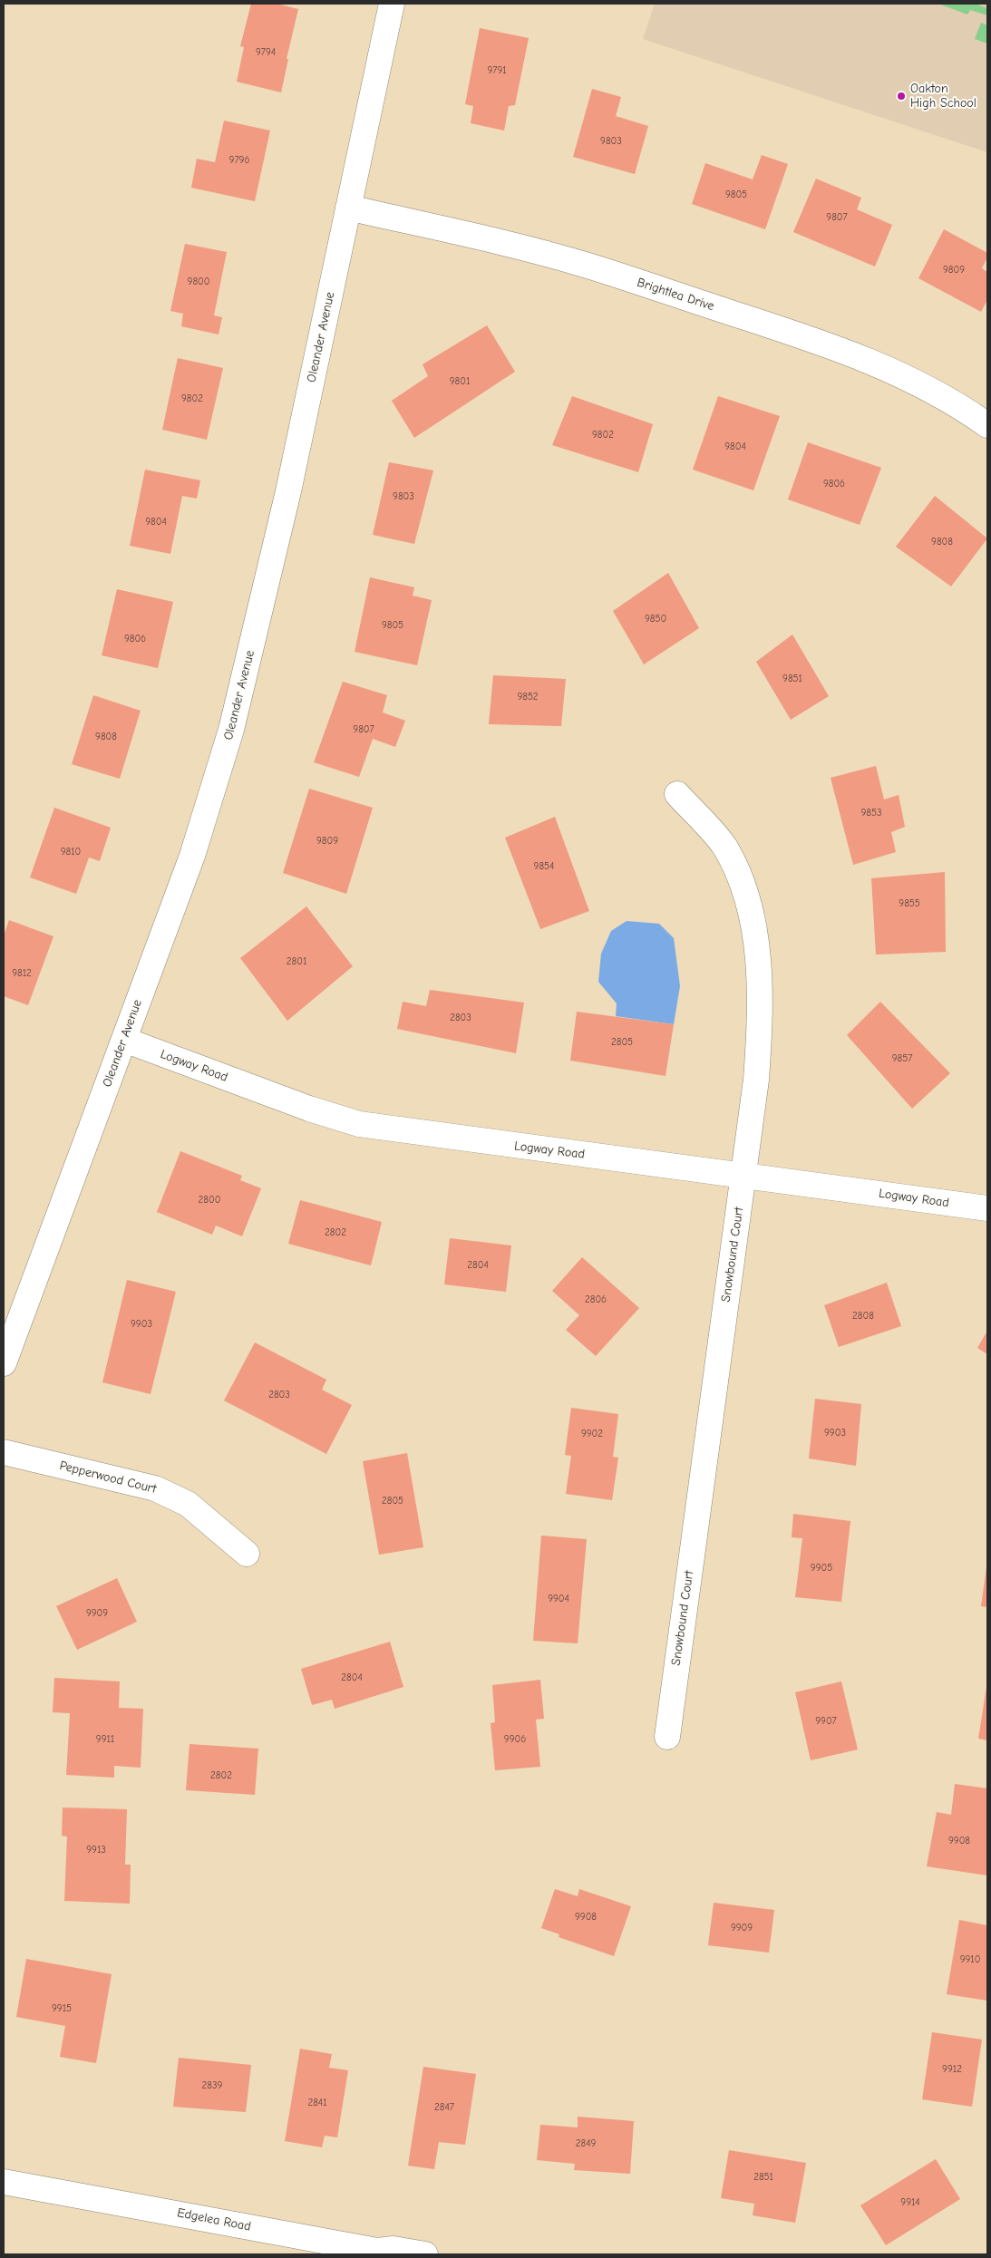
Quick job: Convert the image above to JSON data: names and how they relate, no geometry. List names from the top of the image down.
{
  "streets": {
    "street": [
      "Brightlea Drive",
      "Oleander Avenue",
      "Logway Road",
      "Snowbound Court",
      "Pepperwood Court",
      "Edgelea Road"
    ]
  },
  "crossings": [
    ["Brightlea Drive", "Oleander Avenue"],
    ["Oleander Avenue", "Logway Road"],
    ["Logway Road", "Snowbound Court"]
  ],
  "places": ["Oakton High School"],
  "house_numbers": [
    "9794",
    "9791",
    "9803",
    "9796",
    "9805",
    "9807",
    "9809",
    "9800",
    "9801",
    "9802",
    "9802",
    "9804",
    "9806",
    "9803",
    "9804",
    "9808",
    "9850",
    "9805",
    "9806",
    "9851",
    "9852",
    "9807",
    "9808",
    "9853",
    "9809",
    "9810",
    "9854",
    "9855",
    "2801",
    "9812",
    "2803",
    "2805",
    "9857",
    "2800",
    "2802",
    "2804",
    "2806",
    "2808",
    "9903",
    "2803",
    "9903",
    "9902",
    "2805",
    "9905",
    "9904",
    "9909",
    "2804",
    "9907",
    "9911",
    "9906",
    "2802",
    "9908",
    "9913",
    "9908",
    "9909",
    "9910",
    "9915",
    "9912",
    "2839",
    "2841",
    "2847",
    "2849",
    "2851",
    "9914"
  ]
}
